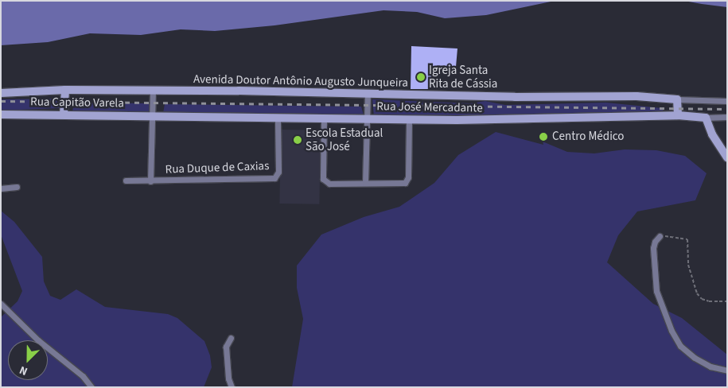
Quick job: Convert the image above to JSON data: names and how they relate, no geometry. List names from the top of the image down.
{
  "streets": {
    "street": [
      "Avenida Doutor Antônio Augusto Junqueira",
      "Rua Capitão Varela",
      "Rua José Mercadante",
      "Rua Duque de Caxias"
    ]
  },
  "crossings": [
    ["Rua Capitão Varela", "Rua José Mercadante"],
    ["Rua José Mercadante", "Rua Duque de Caxias"]
  ],
  "places": ["Igreja Santa Rita de Cássia", "Centro Médico", "Escola Estadual São José"],
  "north": "bottom left"
}
